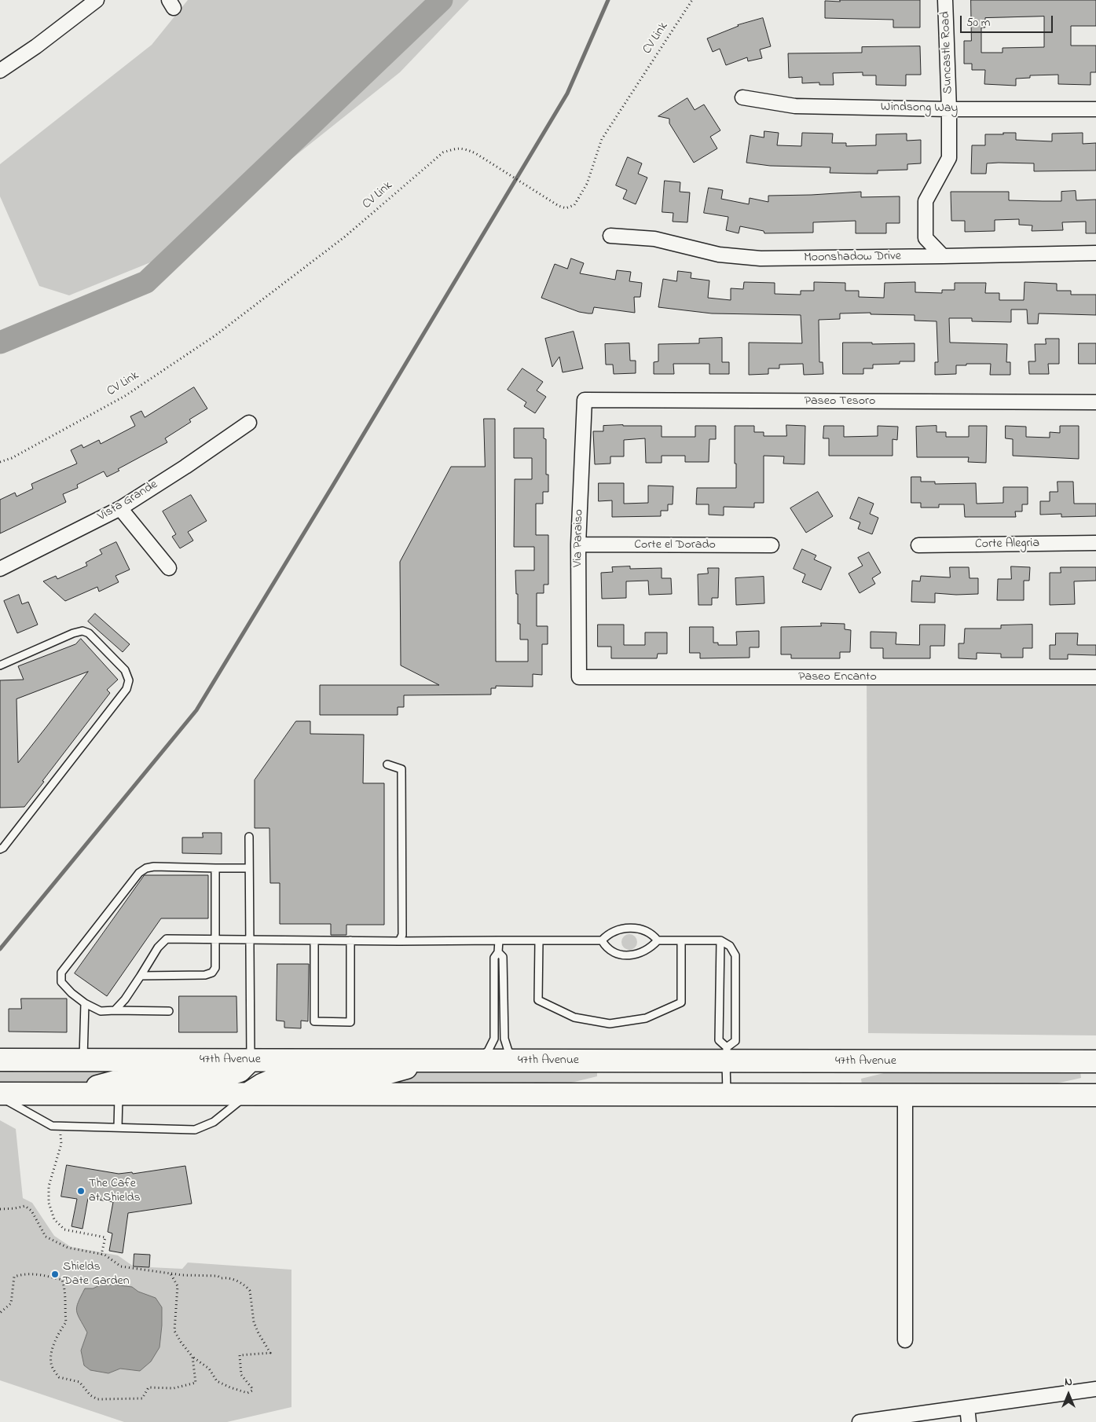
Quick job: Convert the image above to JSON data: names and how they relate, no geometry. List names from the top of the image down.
{
  "streets": {
    "main road": ["47th Avenue"],
    "street": [
      "Suncastle Road",
      "Windsong Way",
      "Moonshadow Drive",
      "Paseo Tesoro",
      "Vista Grande",
      "Via Paraiso",
      "Corte Alegria",
      "Corte el Dorado",
      "Paseo Encanto"
    ],
    "path": ["CV Link"]
  },
  "crossings": [
    ["Suncastle Road", "Windsong Way"],
    ["Suncastle Road", "Moonshadow Drive"],
    ["Paseo Tesoro", "Via Paraiso"],
    ["Via Paraiso", "Corte el Dorado"],
    ["Via Paraiso", "Paseo Encanto"]
  ],
  "places": ["The Cafe at Shields", "Shields Date Garden"],
  "scale_bar": "50 m",
  "north": "top"
}
